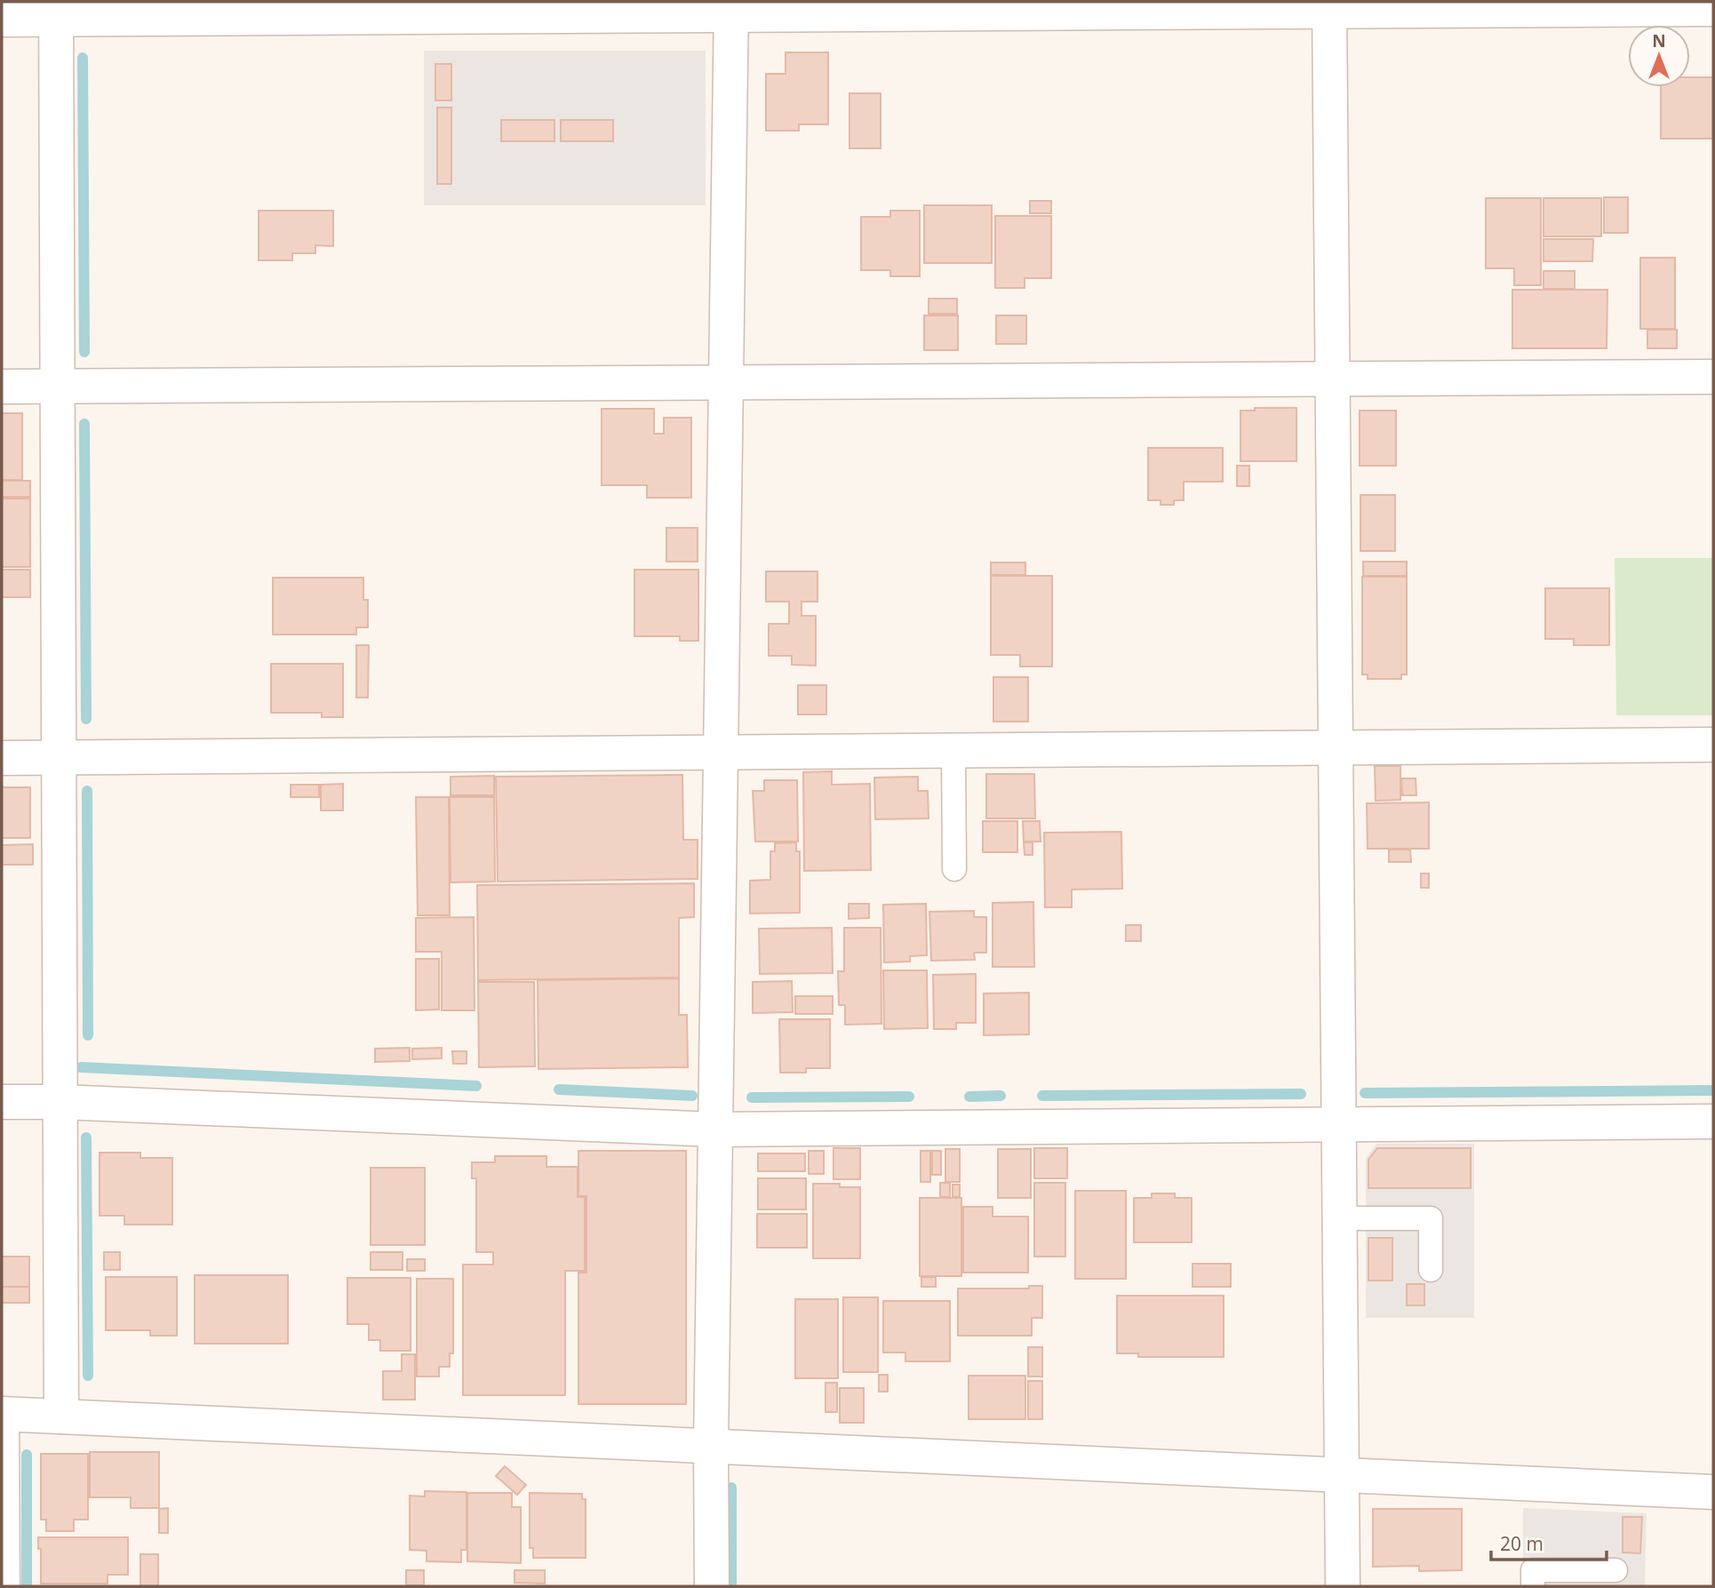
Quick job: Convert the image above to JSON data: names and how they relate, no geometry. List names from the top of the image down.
{
  "scale_bar": "20 m",
  "north": "top"
}
